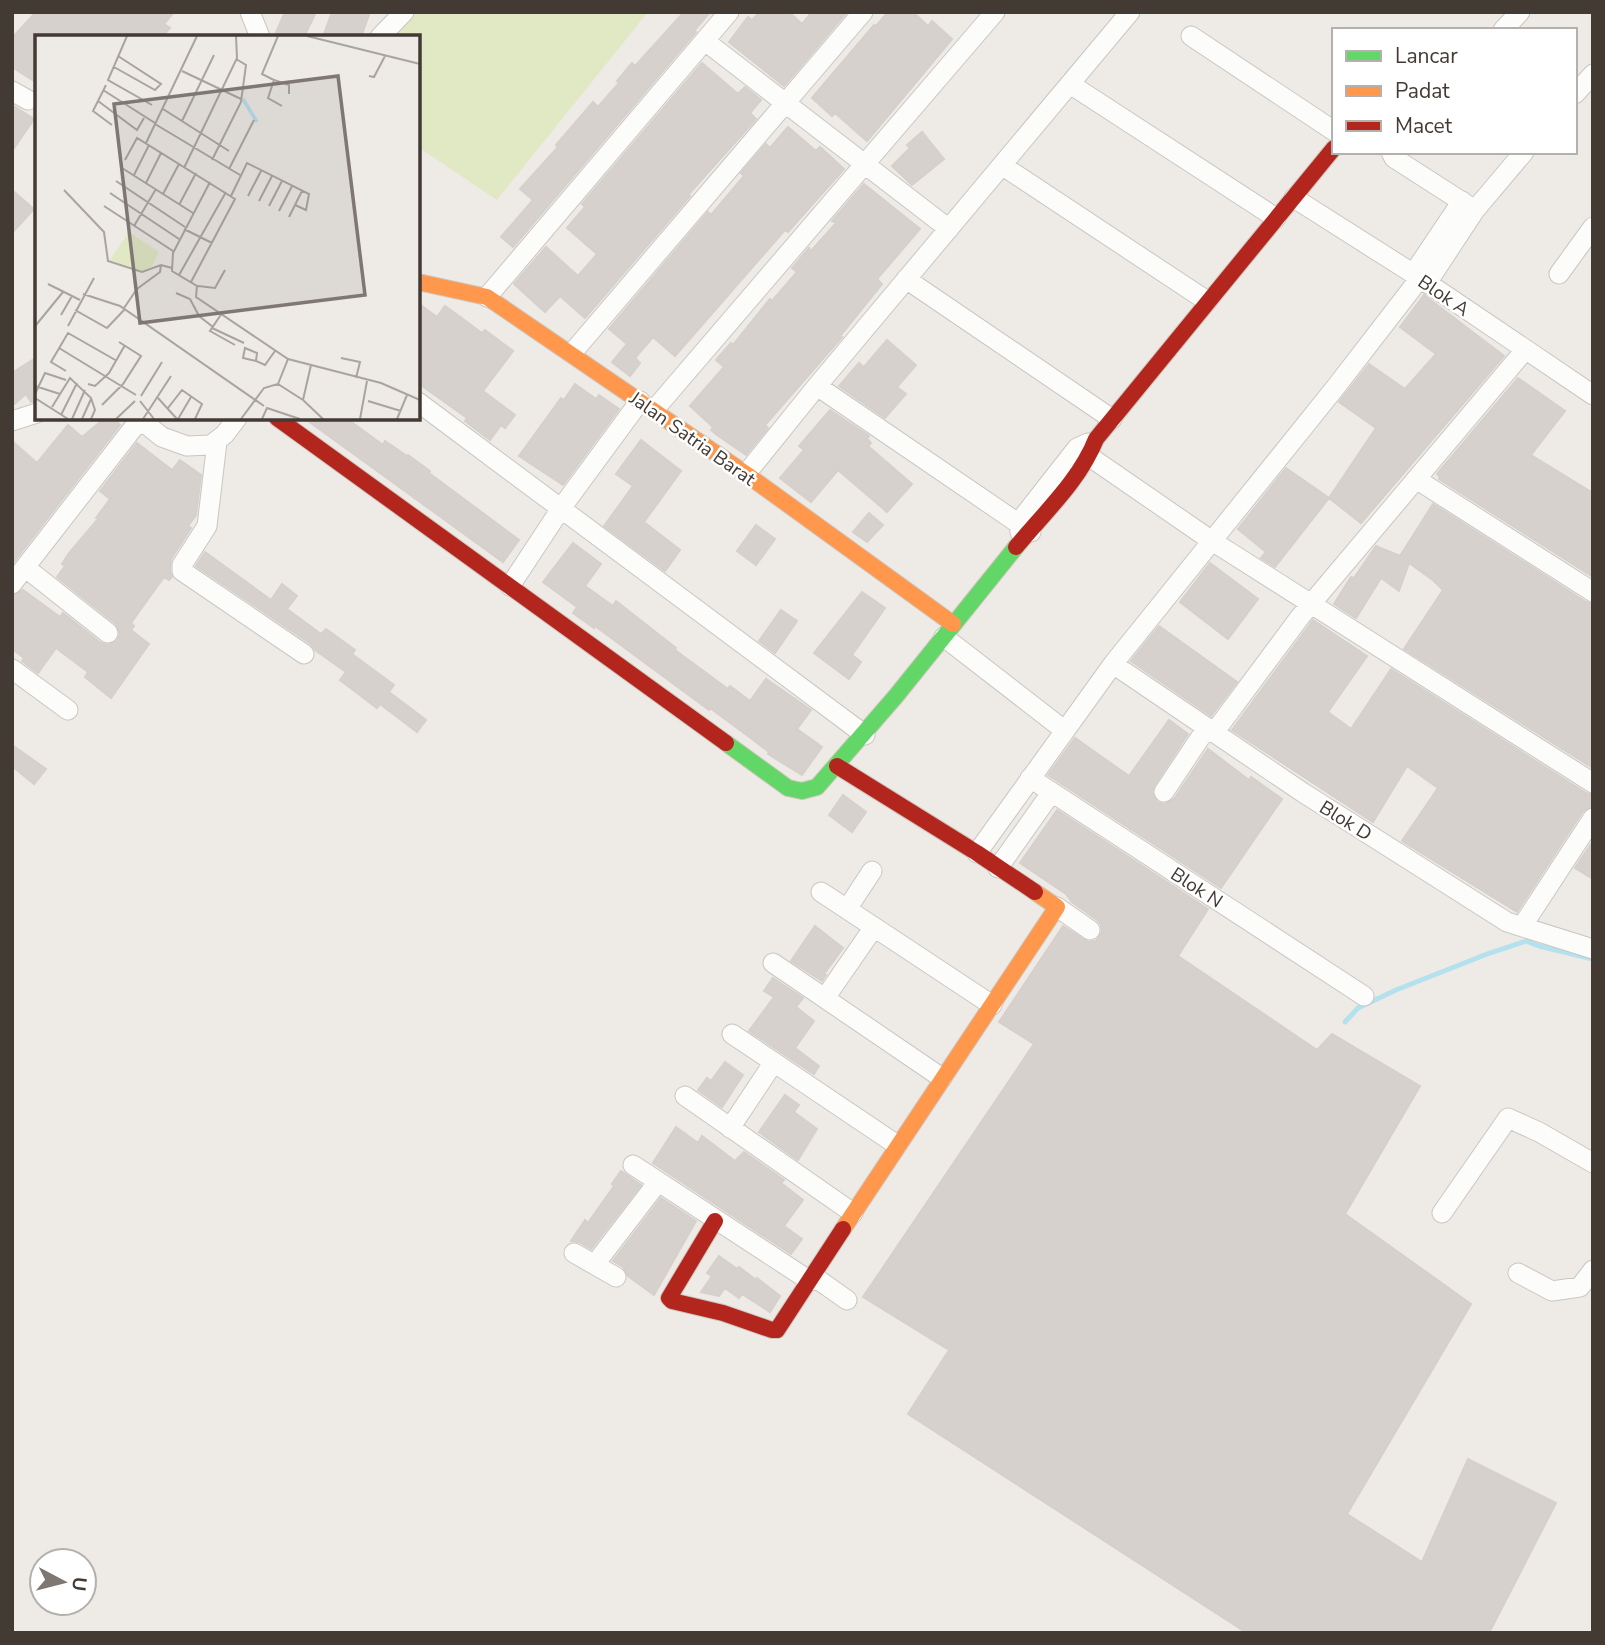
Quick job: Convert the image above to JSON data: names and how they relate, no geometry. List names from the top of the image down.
{
  "streets": {
    "street": [
      "Blok A",
      "Jalan Satria Barat",
      "Blok D",
      "Blok N"
    ]
  },
  "legend": ["Lancar", "Padat", "Macet"],
  "north": "right"
}
